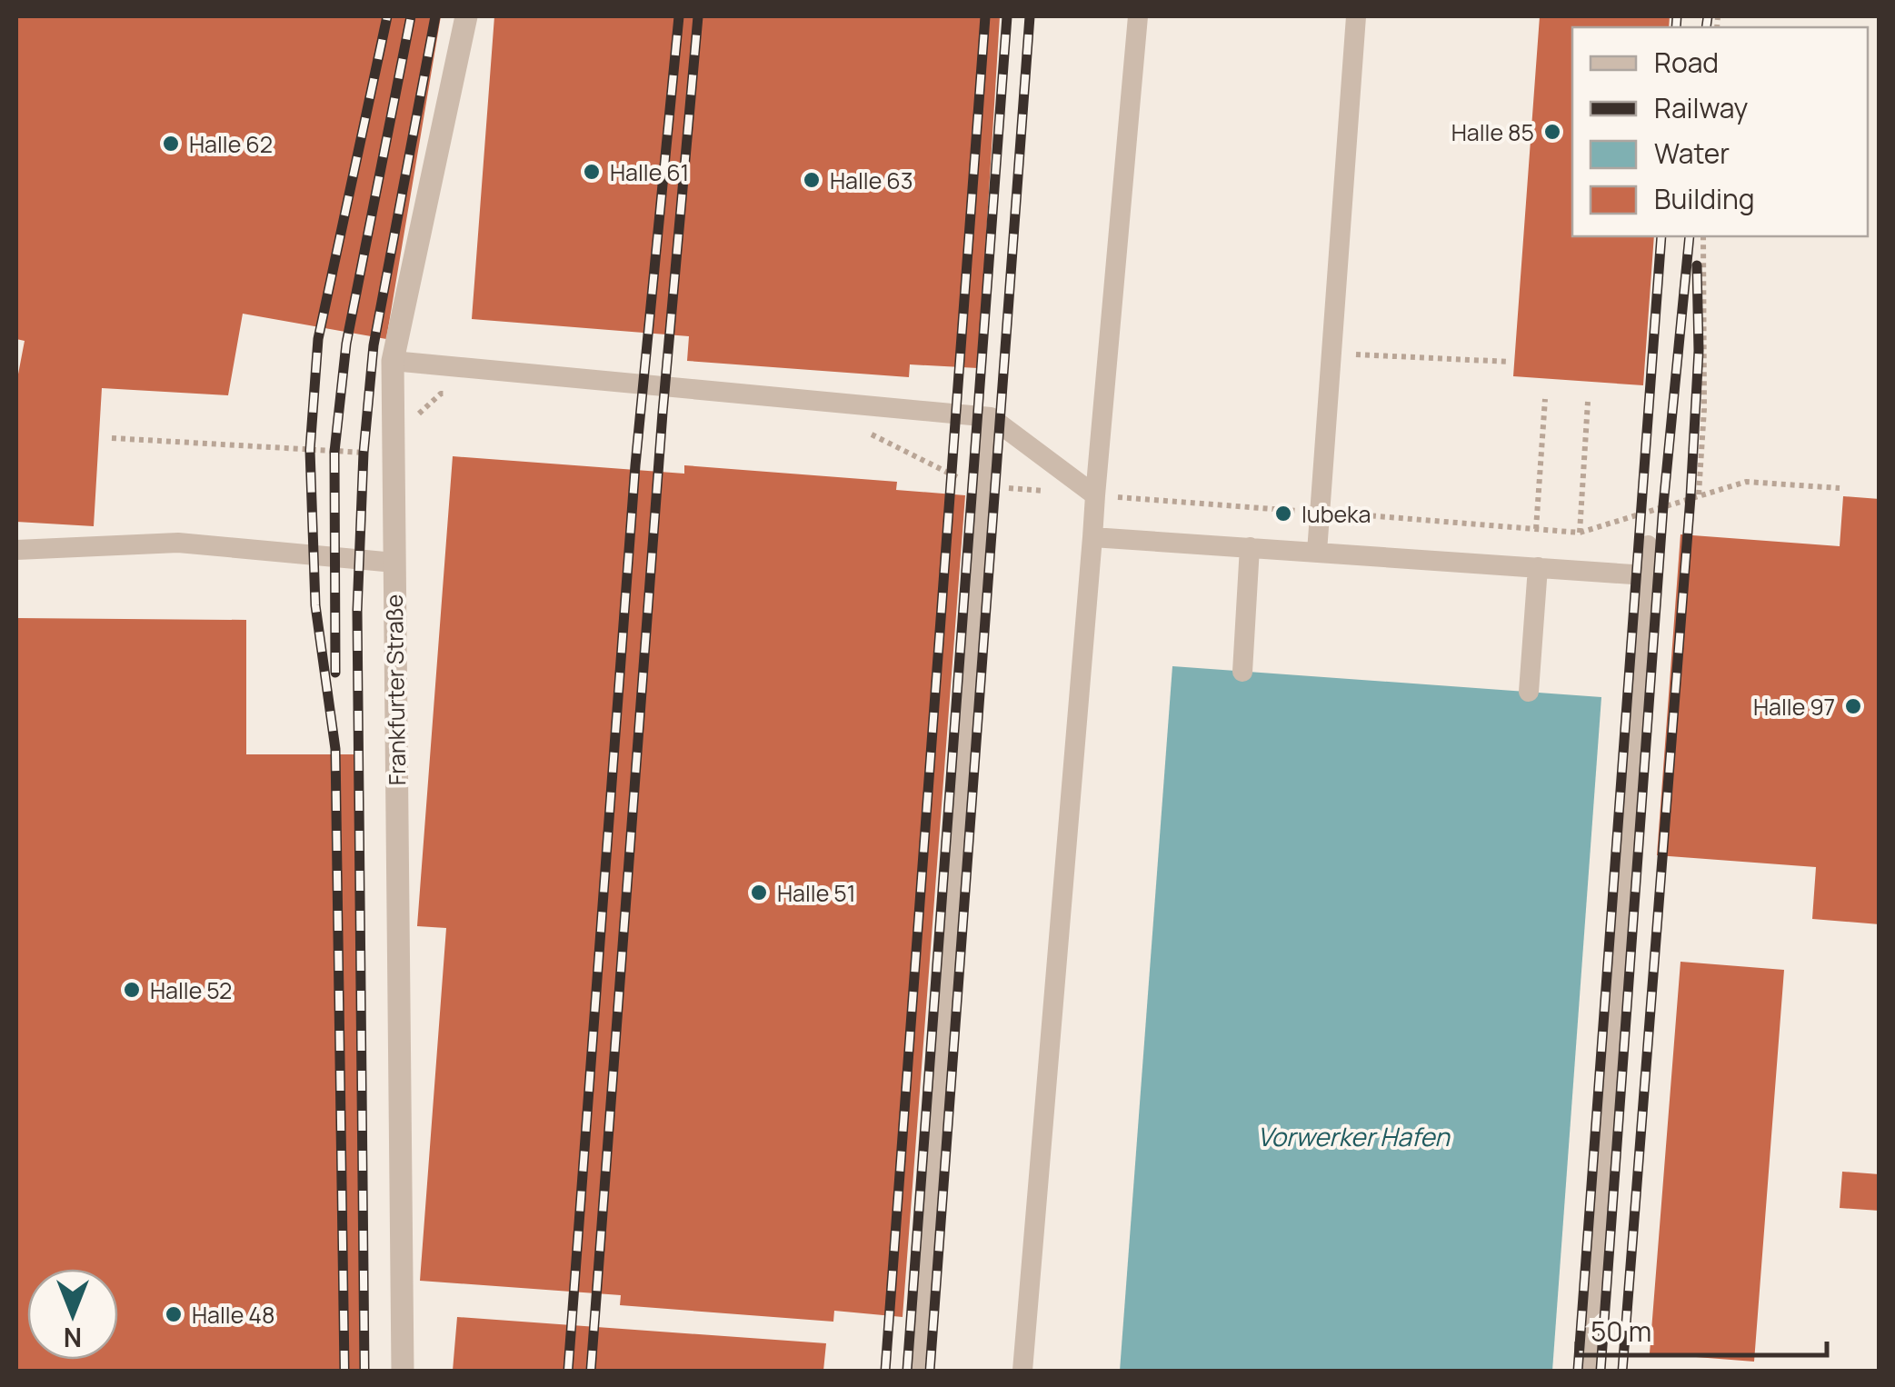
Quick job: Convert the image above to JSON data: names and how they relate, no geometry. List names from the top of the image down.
{
  "streets": {
    "street": ["Frankfurter Straße"]
  },
  "water": ["Vorwerker Hafen"],
  "places": [
    "Halle 85",
    "Halle 62",
    "Halle 61",
    "Halle 63",
    "lubeka",
    "Halle 97",
    "Halle 51",
    "Halle 52",
    "Halle 48"
  ],
  "legend": [
    "Road",
    "Railway",
    "Water",
    "Building"
  ],
  "scale_bar": "50 m",
  "north": "bottom"
}
